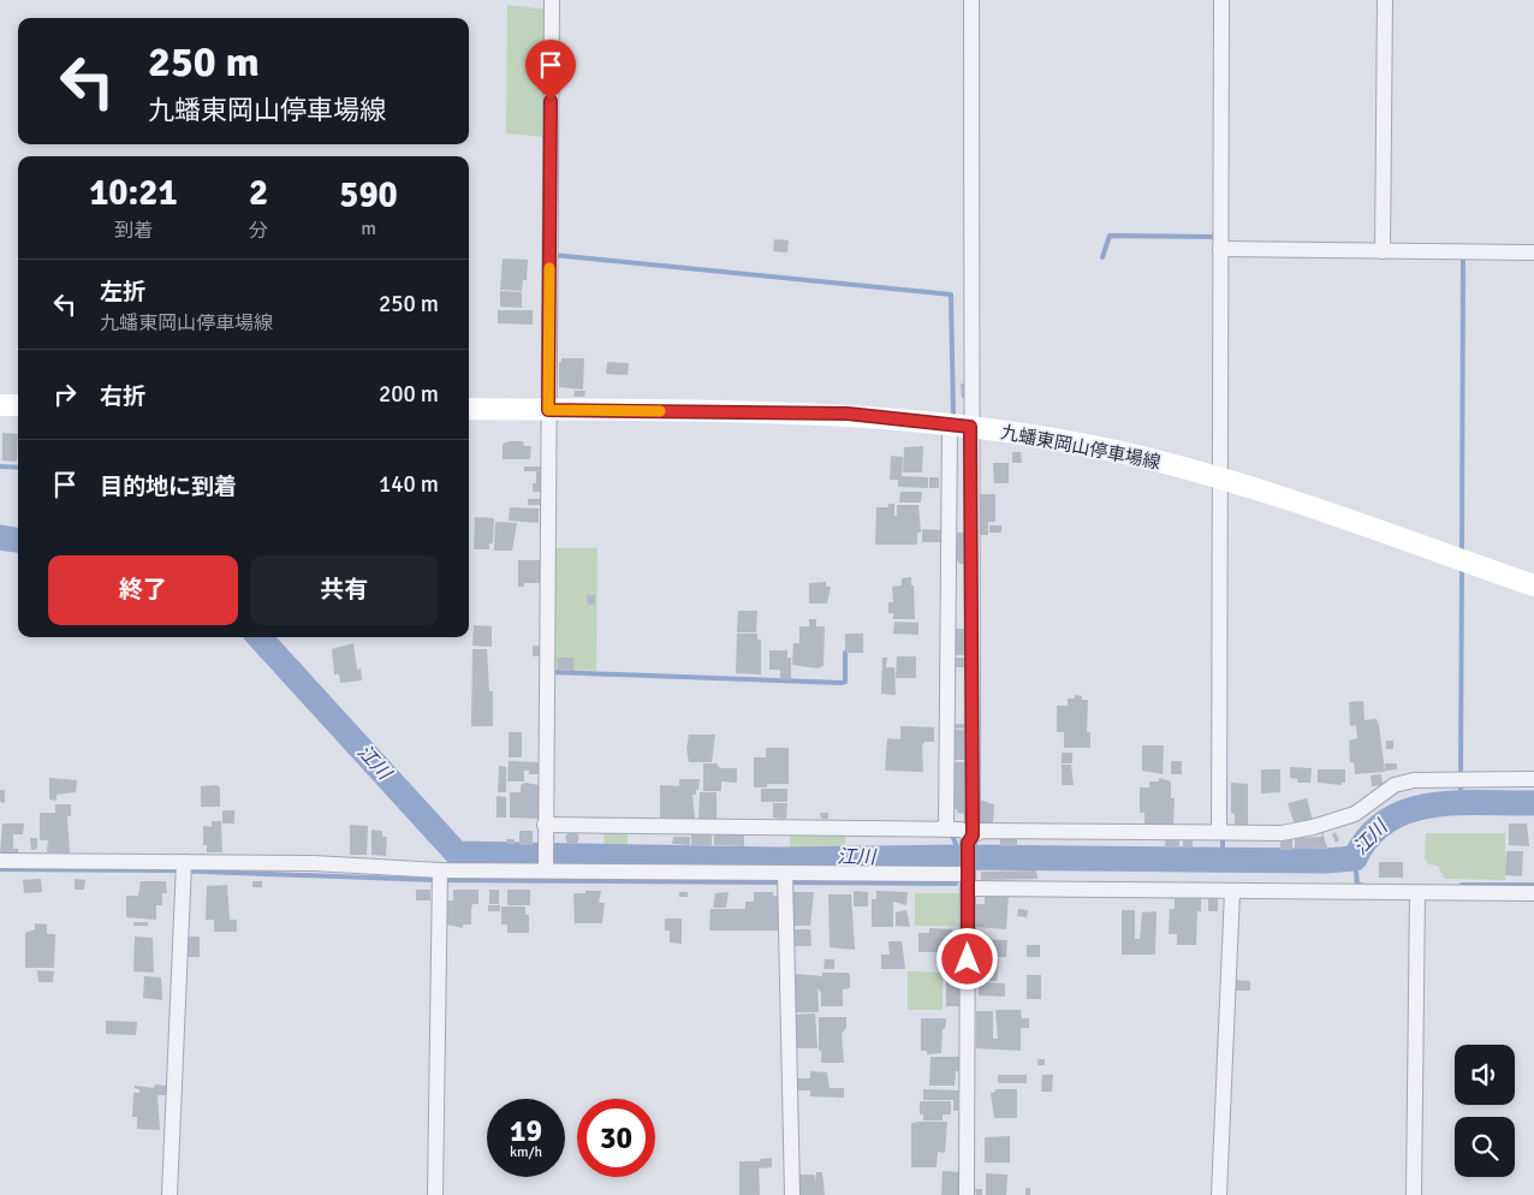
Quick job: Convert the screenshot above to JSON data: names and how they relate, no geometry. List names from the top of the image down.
{
  "streets": {
    "main road": ["九蟠東岡山停車場線"]
  },
  "water": ["江川"],
  "page": {
    "turn": ["250 m", "九蟠東岡山停車場線"],
    "eta": [
      "10:21",
      "到着",
      "2",
      "分",
      "590",
      "m"
    ],
    "list": [
      {
        "name": "左折",
        "note": "九蟠東岡山停車場線",
        "value": "250 m"
      },
      {
        "name": "右折",
        "value": "200 m"
      },
      {
        "name": "目的地に到着",
        "value": "140 m"
      }
    ],
    "buttons": ["終了", "共有"],
    "speed": "19 km/h",
    "limit": "30"
  }
}
